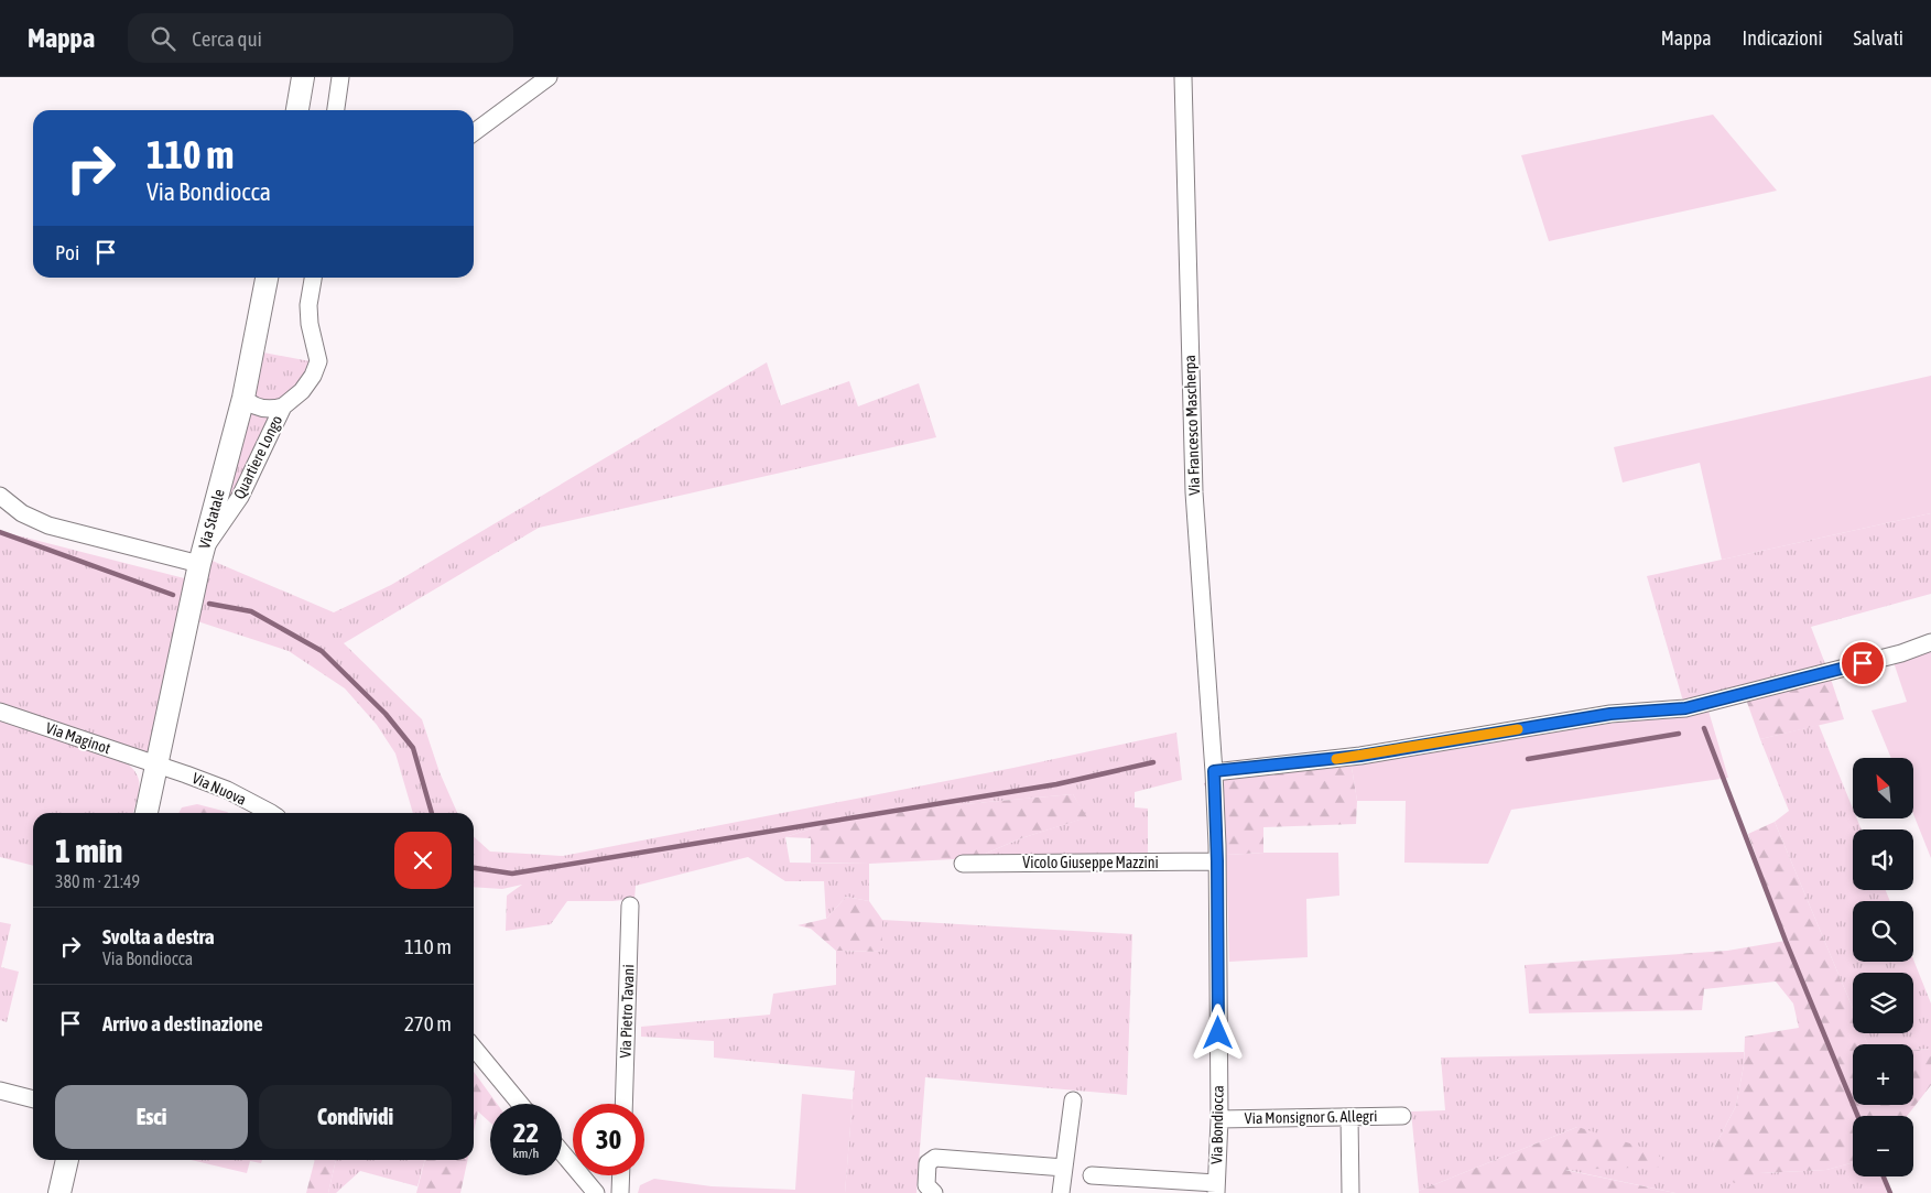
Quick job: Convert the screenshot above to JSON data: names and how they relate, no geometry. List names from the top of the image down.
{
  "streets": {
    "main road": ["Via Statale"],
    "street": [
      "Via Francesco Mascherpa",
      "Quartiere Longo",
      "Via Maginot",
      "Via Nuova",
      "Vicolo Giuseppe Mazzini",
      "Via Pietro Tavani",
      "Via Monsignor G. Allegri",
      "Via Bondiocca"
    ]
  },
  "crossings": [
    ["Via Francesco Mascherpa", "Via Bondiocca"],
    ["Quartiere Longo", "Via Statale"],
    ["Via Statale", "Via Maginot"],
    ["Via Statale", "Via Nuova"],
    ["Via Maginot", "Via Nuova"],
    ["Vicolo Giuseppe Mazzini", "Via Bondiocca"],
    ["Via Monsignor G. Allegri", "Via Bondiocca"]
  ],
  "north": "top left",
  "page": {
    "header": "Mappa",
    "search": "Cerca qui",
    "nav": ["Mappa", "Indicazioni", "Salvati"],
    "turn": ["110 m", "Via Bondiocca"],
    "then": "Poi",
    "map_buttons": ["+", "−"],
    "heading": ["1 min", "380 m · 21:49"],
    "list": [
      {
        "name": "Svolta a destra",
        "note": "Via Bondiocca",
        "value": "110 m"
      },
      {
        "name": "Arrivo a destinazione",
        "value": "270 m"
      }
    ],
    "buttons": ["Esci", "Condividi"],
    "speed": "22 km/h",
    "limit": "30"
  }
}
